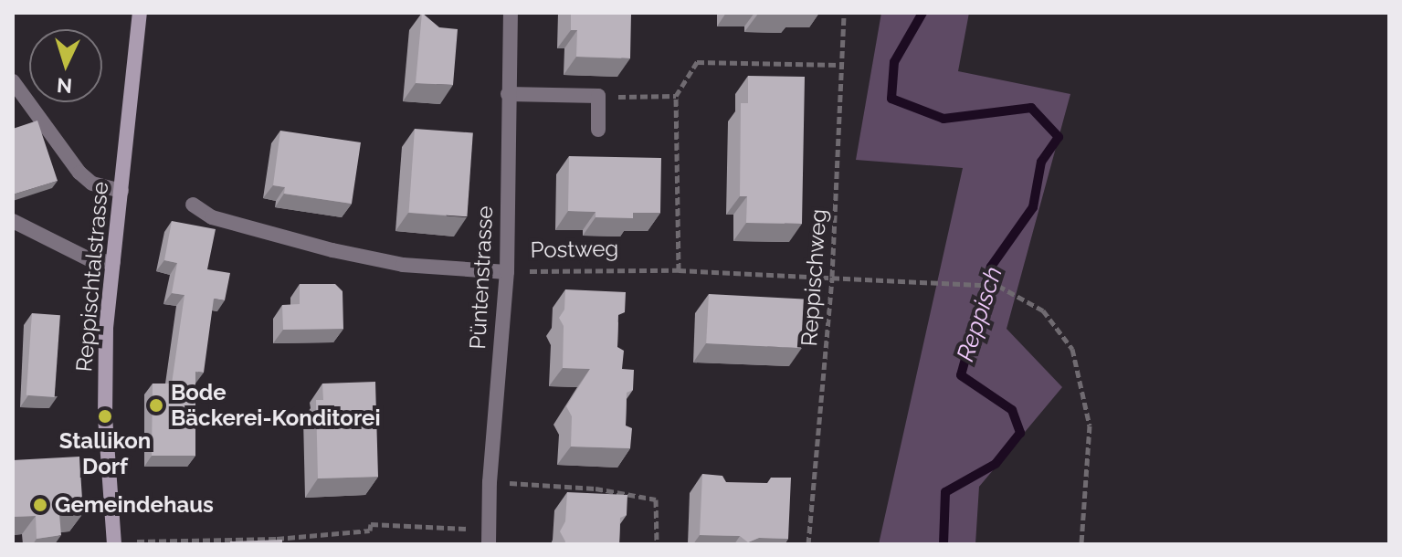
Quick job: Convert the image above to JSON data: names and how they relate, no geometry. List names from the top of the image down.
{
  "streets": {
    "main road": ["Reppischtalstrasse"],
    "street": ["Postweg", "Püntenstrasse"],
    "path": ["Reppischweg"]
  },
  "crossings": [
    ["Postweg", "Püntenstrasse"],
    ["Postweg", "Reppischweg"]
  ],
  "water": ["Reppisch"],
  "places": ["Bode Bäckerei-Konditorei", "Stallikon Dorf", "Gemeindehaus"],
  "north": "bottom"
}
